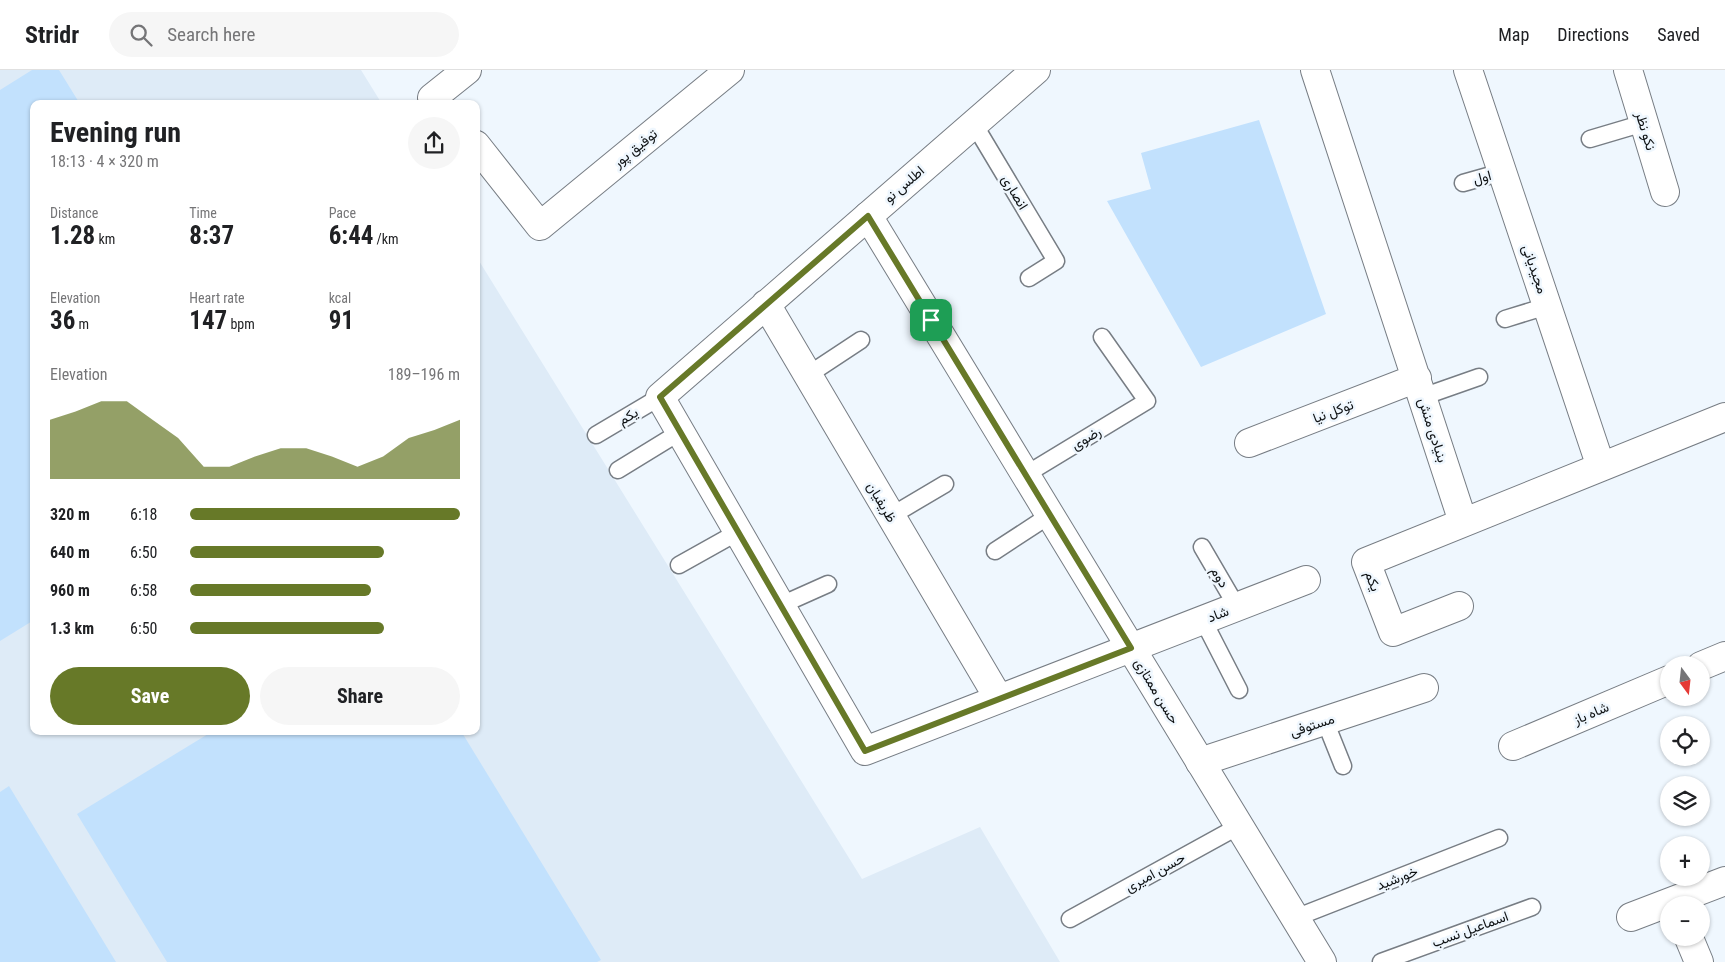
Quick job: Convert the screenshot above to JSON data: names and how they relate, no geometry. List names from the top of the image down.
{
  "streets": {
    "street": [
      "نکو نظر",
      "توفیق پور",
      "اطلس نو",
      "مجیدیانی",
      "توکل نیا",
      "یکم",
      "بنیادی منش",
      "ظریفیان",
      "شاد",
      "حسن ممتازی",
      "شاه باز",
      "مستوفی"
    ],
    "lane": [
      "اول",
      "انصاری",
      "رضوی",
      "دوم",
      "حسن امیری",
      "خورشید",
      "اسماعیل نسب"
    ]
  },
  "crossings": [
    ["اول", "مجیدیانی"],
    ["اطلس نو", "انصاری"],
    ["اطلس نو", "یکم"],
    ["اطلس نو", "ظریفیان"],
    ["اطلس نو", "حسن ممتازی"],
    ["توکل نیا", "بنیادی منش"],
    ["یکم", "بنیادی منش"],
    ["رضوی", "حسن ممتازی"],
    ["ظریفیان", "شاد"],
    ["دوم", "شاد"],
    ["شاد", "حسن ممتازی"],
    ["حسن ممتازی", "مستوفی"],
    ["حسن ممتازی", "حسن امیری"],
    ["حسن ممتازی", "خورشید"]
  ],
  "north": "bottom",
  "page": {
    "header": "Stridr",
    "search": "Search here",
    "nav": ["Map", "Directions", "Saved"],
    "heading": ["Evening run", "18:13 · 4 × 320 m"],
    "stats": [
      ["Distance", "1.28 km"],
      ["Time", "8:37"],
      ["Pace", "6:44 /km"],
      ["Elevation", "36 m"],
      ["Heart rate", "147 bpm"],
      ["kcal", "91"]
    ],
    "chart": ["Elevation", "189–196 m"],
    "list": [
      {
        "name": "320 m",
        "note": "6:18"
      },
      {
        "name": "640 m",
        "note": "6:50"
      },
      {
        "name": "960 m",
        "note": "6:58"
      },
      {
        "name": "1.3 km",
        "note": "6:50"
      }
    ],
    "map_buttons": ["+", "−"],
    "buttons": ["Save", "Share"]
  }
}
